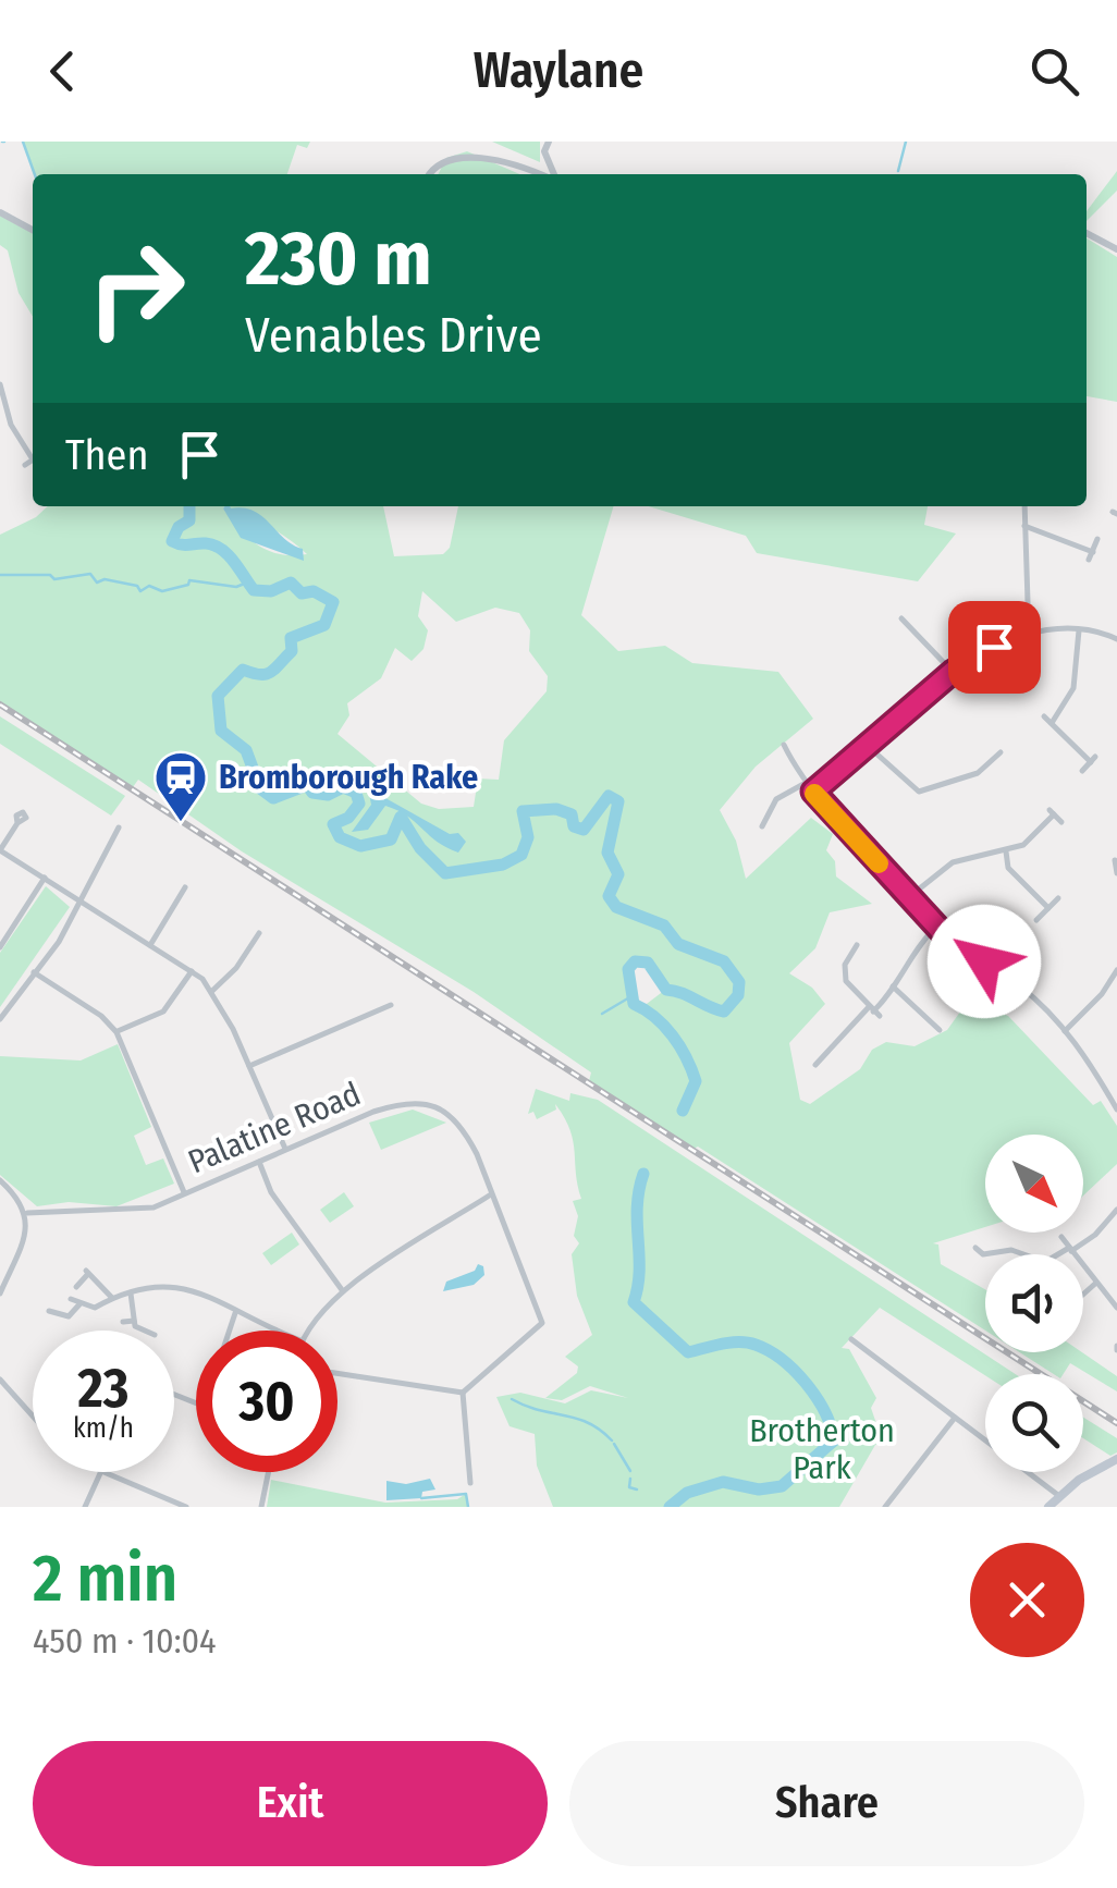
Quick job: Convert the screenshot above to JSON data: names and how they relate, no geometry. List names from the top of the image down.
{
  "streets": {
    "street": ["Palatine Road"]
  },
  "parks": ["Brotherton Park"],
  "places": {
    "station": ["Bromborough Rake"]
  },
  "north": "bottom right",
  "page": {
    "header": "Waylane",
    "turn": ["230 m", "Venables Drive"],
    "then": "Then",
    "speed": "23 km/h",
    "limit": "30",
    "heading": ["2 min", "450 m · 10:04"],
    "buttons": ["Exit", "Share"]
  }
}
